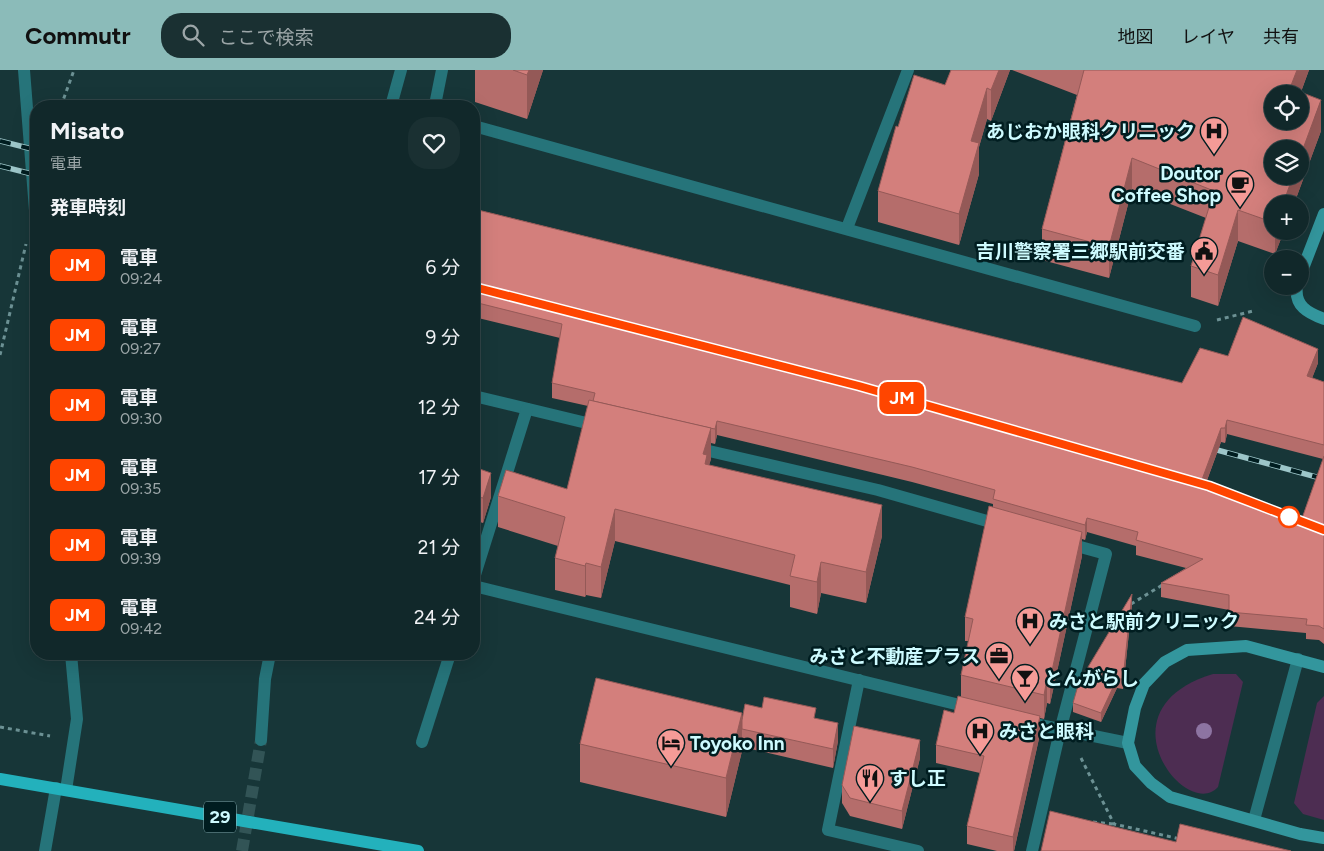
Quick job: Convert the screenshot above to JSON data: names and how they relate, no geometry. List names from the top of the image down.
{
  "streets": {
    "main road": ["29"]
  },
  "places": {
    "hospital": ["あじおか眼科クリニック", "みさと駅前クリニック", "みさと眼科"],
    "cafe": ["Doutor Coffee Shop"],
    "public building": ["吉川警察署三郷駅前交番"],
    "office": ["みさと不動産プラス"],
    "bar": ["とんがらし"],
    "hotel": ["Toyoko Inn"],
    "restaurant": ["すし正"]
  },
  "page": {
    "header": "Commutr",
    "search": "ここで検索",
    "nav": ["地図", "レイヤ", "共有"],
    "on_map": "JM",
    "map_buttons": ["+", "−"],
    "heading": [
      ["Misato", "電車"],
      "発車時刻"
    ],
    "list": [
      {
        "mark": "JM",
        "name": "電車",
        "note": "09:24",
        "value": "6 分"
      },
      {
        "mark": "JM",
        "name": "電車",
        "note": "09:27",
        "value": "9 分"
      },
      {
        "mark": "JM",
        "name": "電車",
        "note": "09:30",
        "value": "12 分"
      },
      {
        "mark": "JM",
        "name": "電車",
        "note": "09:35",
        "value": "17 分"
      },
      {
        "mark": "JM",
        "name": "電車",
        "note": "09:39",
        "value": "21 分"
      },
      {
        "mark": "JM",
        "name": "電車",
        "note": "09:42",
        "value": "24 分"
      }
    ]
  }
}
